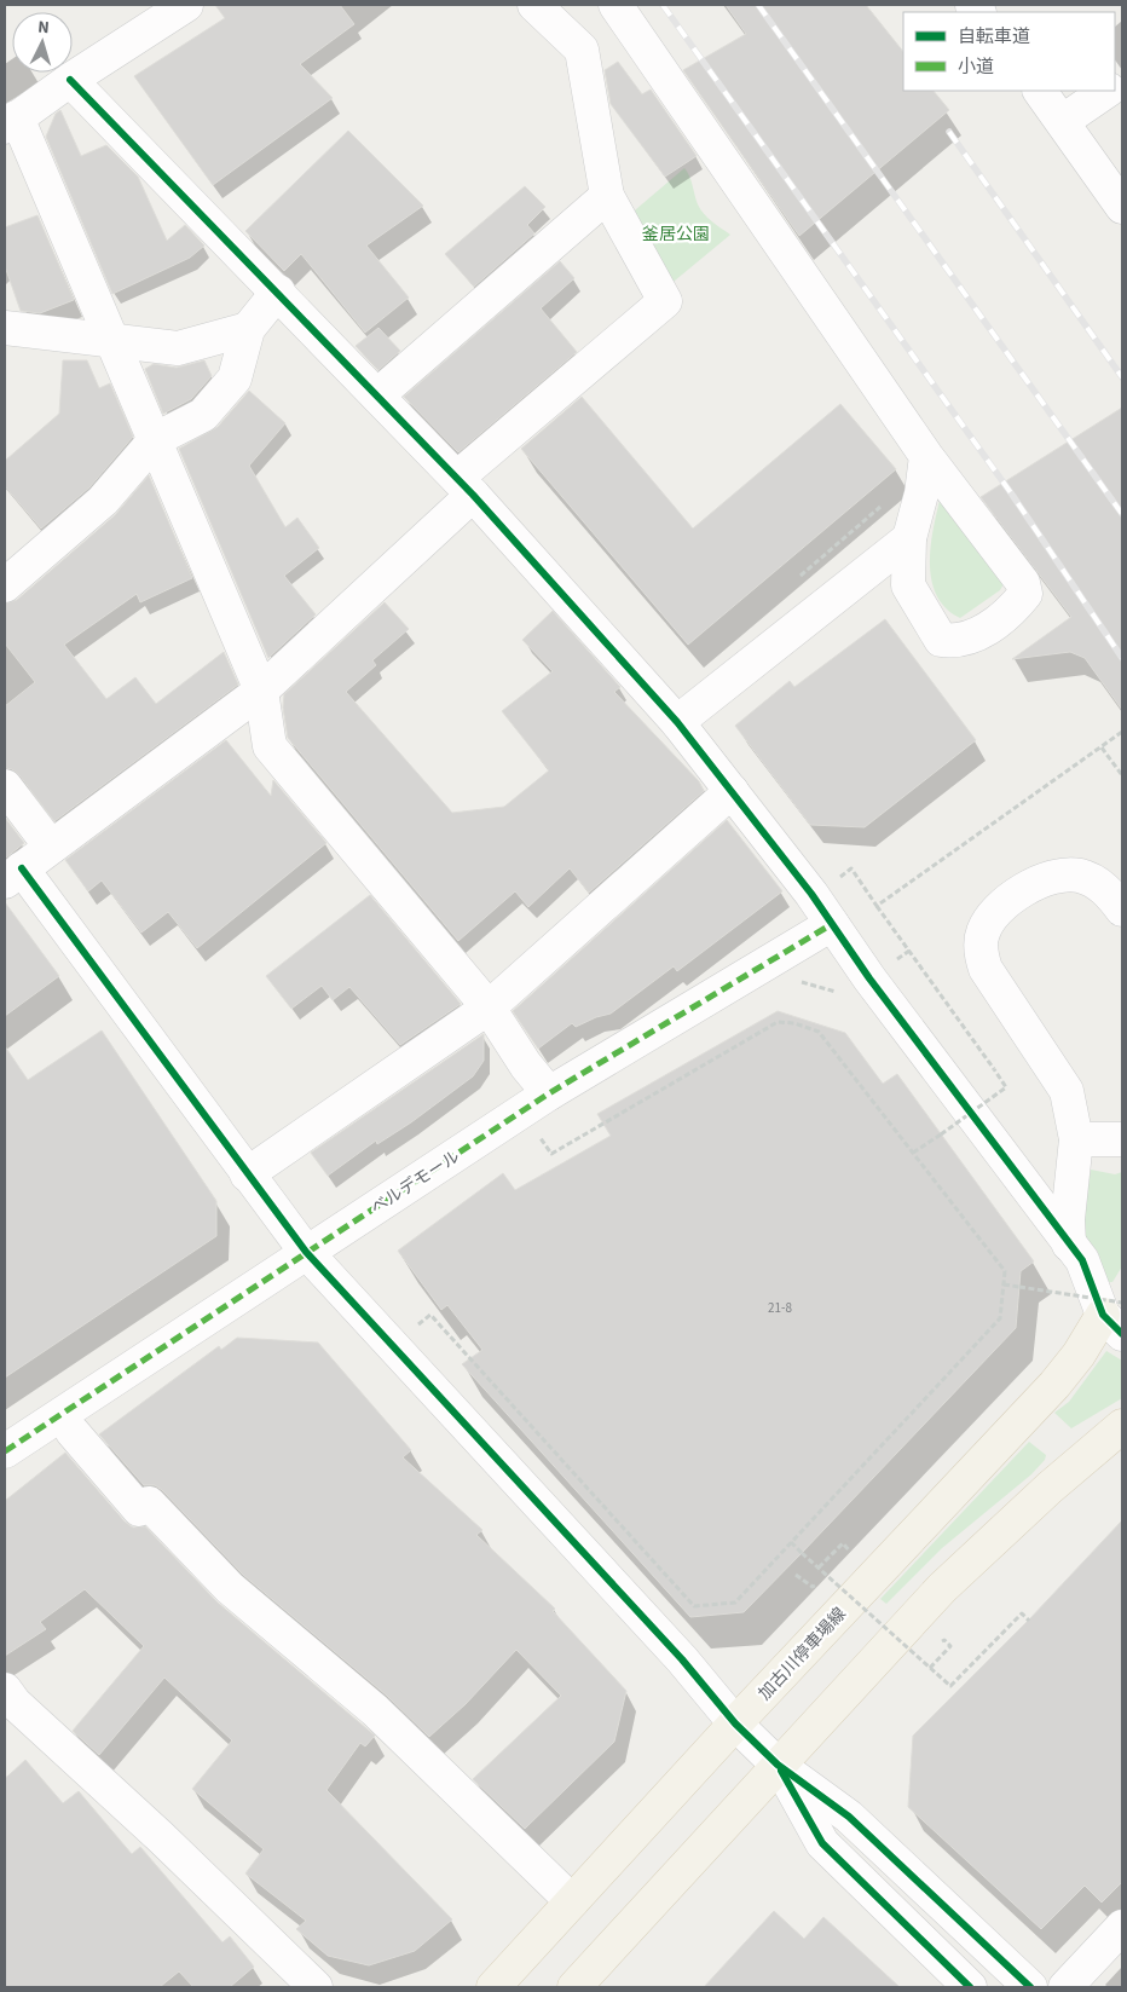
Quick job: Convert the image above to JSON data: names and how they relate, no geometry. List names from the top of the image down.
{
  "streets": {
    "main road": ["加古川停車場線"],
    "street": ["ベルデモール"]
  },
  "parks": ["釜居公園"],
  "house_numbers": ["21-8"],
  "legend": ["自転車道", "小道"],
  "north": "top"
}
